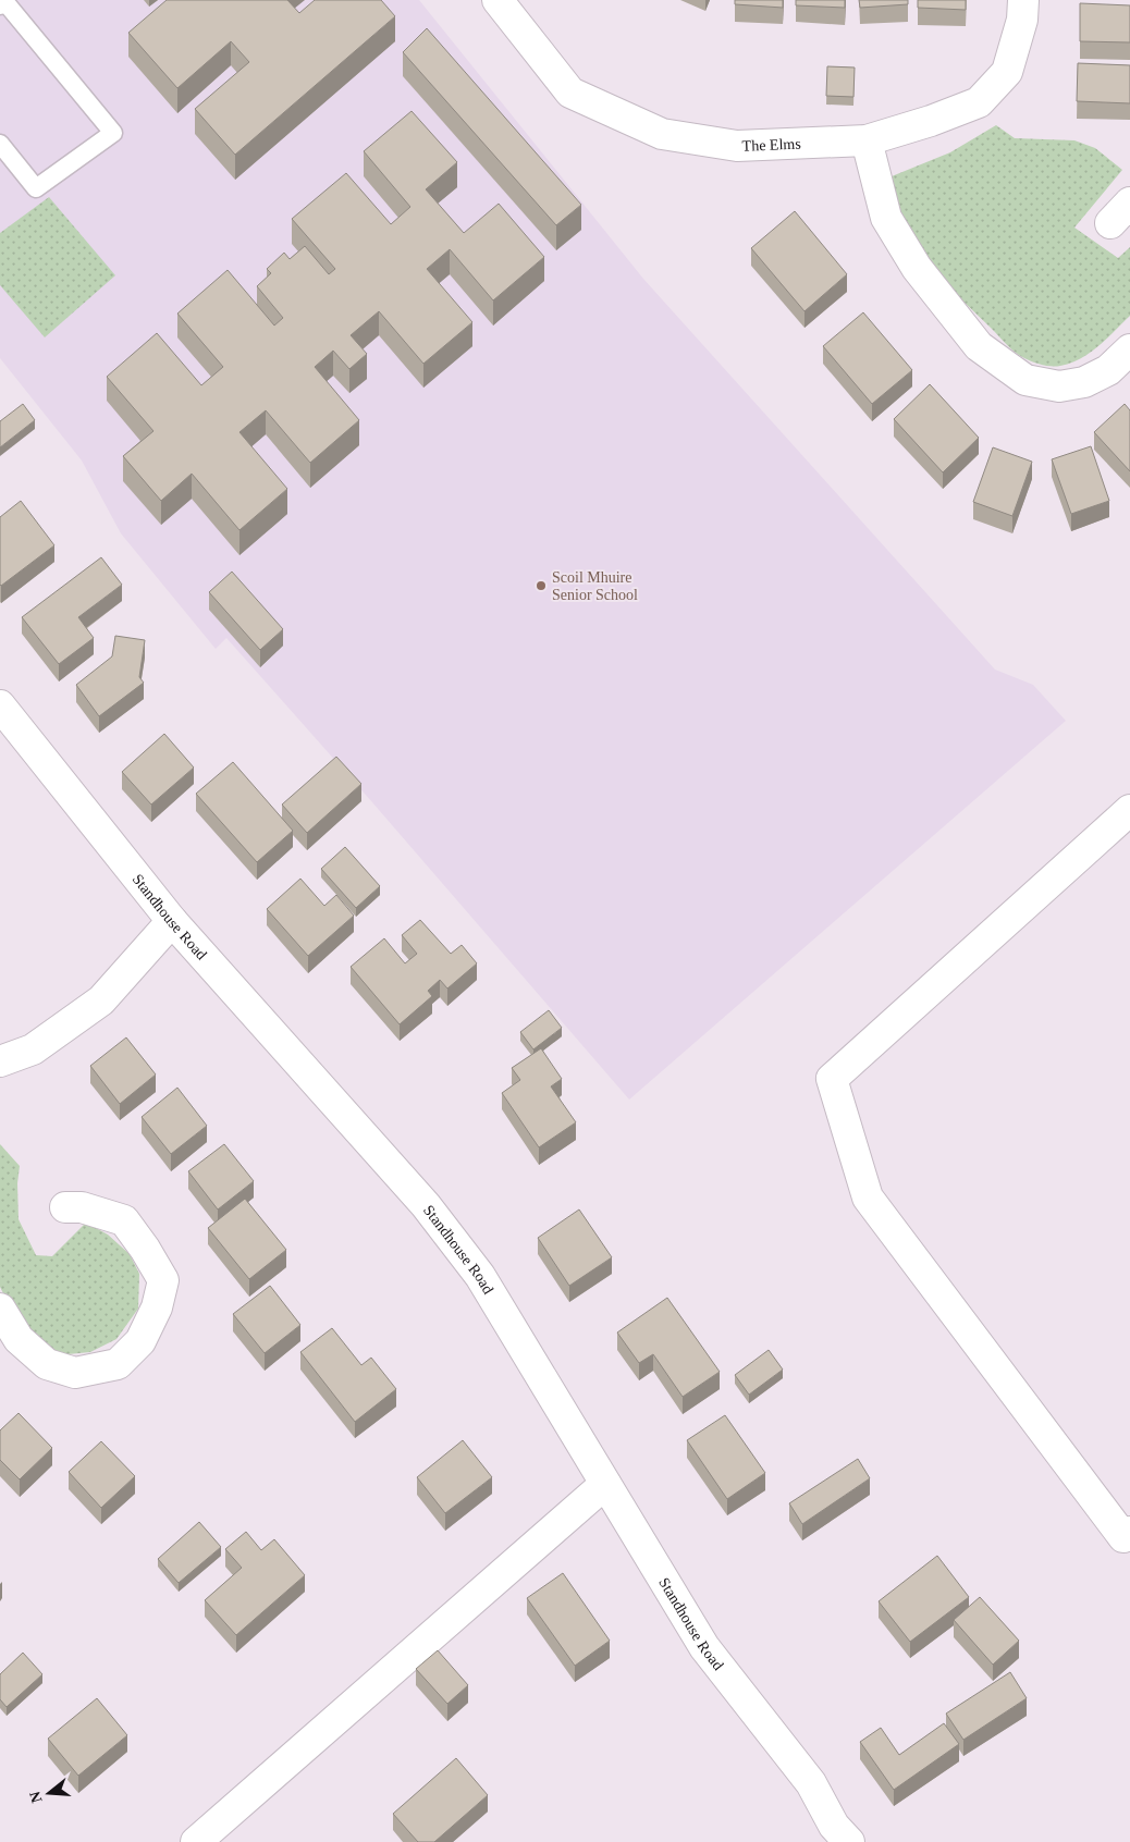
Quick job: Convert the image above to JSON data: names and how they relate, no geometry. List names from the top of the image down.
{
  "streets": {
    "street": ["The Elms", "Standhouse Road"]
  },
  "places": ["Scoil Mhuire Senior School"],
  "north": "left"
}
